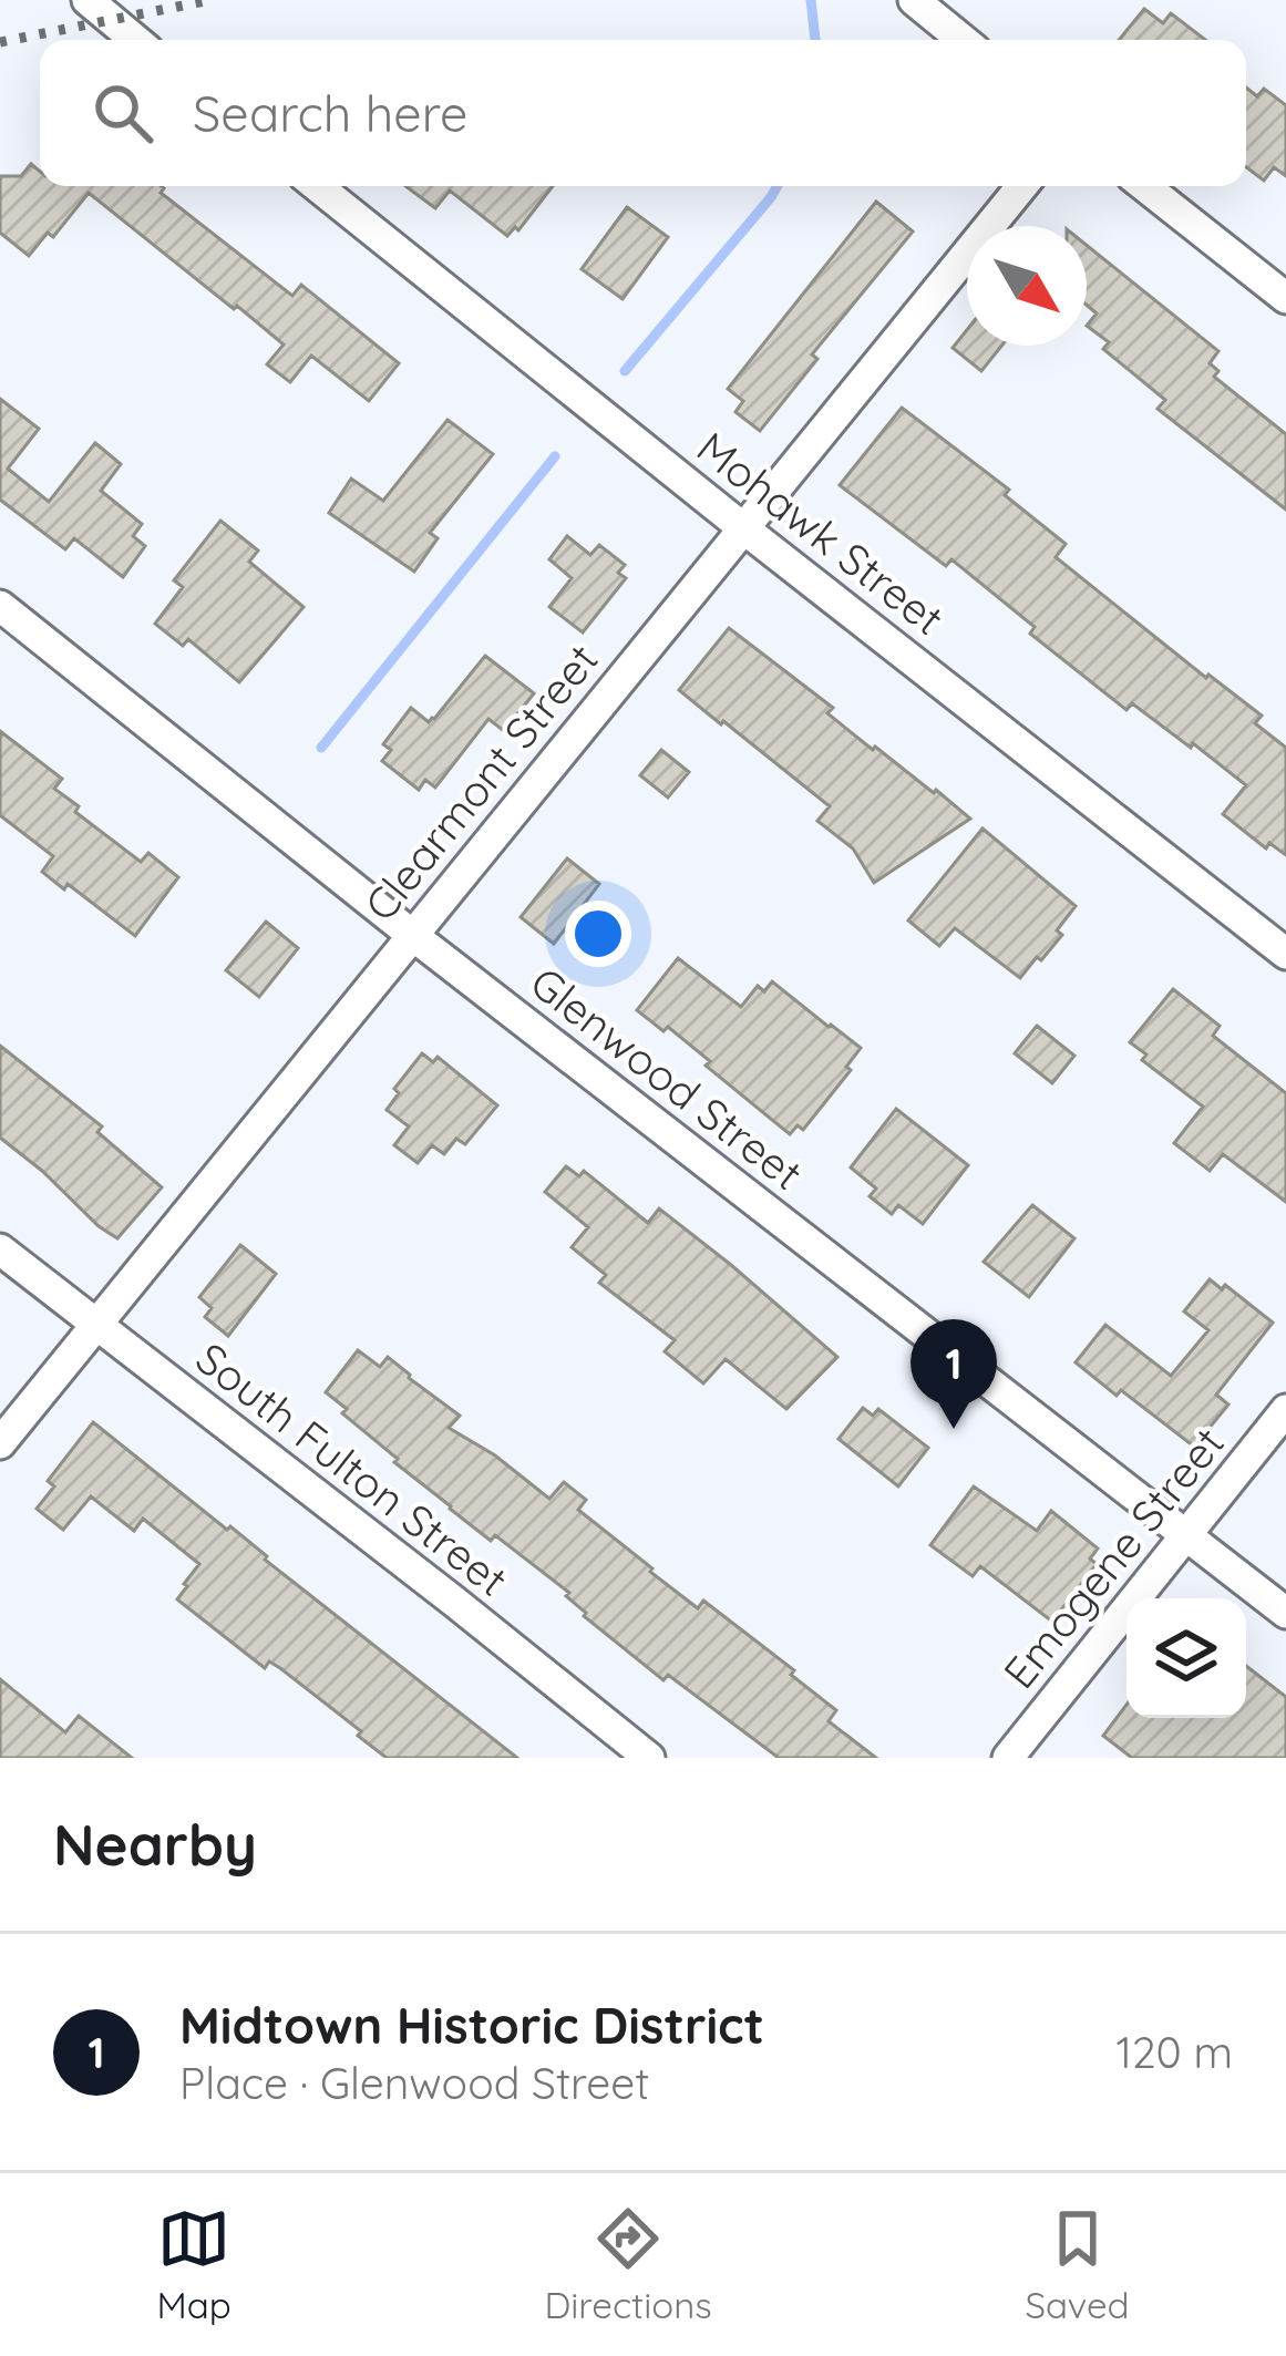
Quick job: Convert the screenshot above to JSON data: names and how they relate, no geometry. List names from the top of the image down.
{
  "streets": {
    "street": [
      "Mohawk Street",
      "Clearmont Street",
      "Glenwood Street",
      "South Fulton Street",
      "Emogene Street"
    ]
  },
  "crossings": [
    ["Mohawk Street", "Clearmont Street"],
    ["Clearmont Street", "Glenwood Street"],
    ["Clearmont Street", "South Fulton Street"],
    ["Glenwood Street", "Emogene Street"]
  ],
  "north": "bottom right",
  "page": {
    "search": "Search here",
    "pins": "1",
    "heading": "Nearby",
    "list": [
      {
        "mark": "1",
        "name": "Midtown Historic District",
        "note": "Place · Glenwood Street",
        "value": "120 m"
      }
    ],
    "nav": ["Map", "Directions", "Saved"]
  }
}
